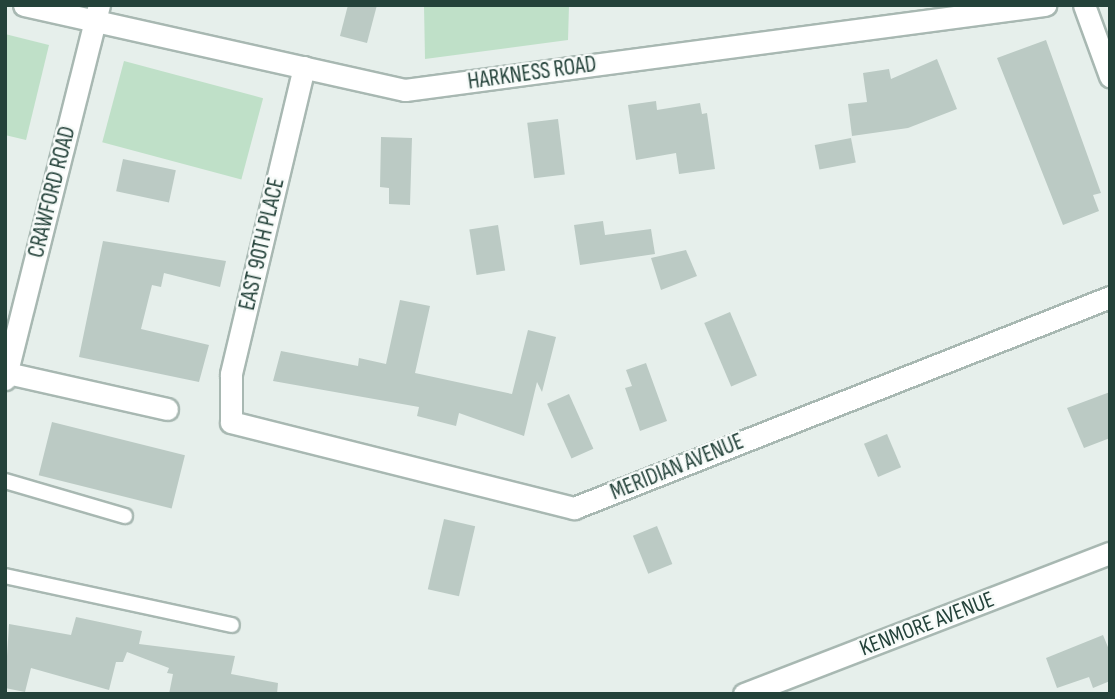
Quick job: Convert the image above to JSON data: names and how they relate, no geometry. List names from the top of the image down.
{
  "streets": {
    "street": [
      "HARKNESS ROAD",
      "CRAWFORD ROAD",
      "EAST 90TH PLACE",
      "MERIDIAN AVENUE",
      "KENMORE AVENUE"
    ]
  },
  "crossings": [
    ["HARKNESS ROAD", "CRAWFORD ROAD"],
    ["HARKNESS ROAD", "EAST 90TH PLACE"],
    ["EAST 90TH PLACE", "MERIDIAN AVENUE"]
  ]
}
